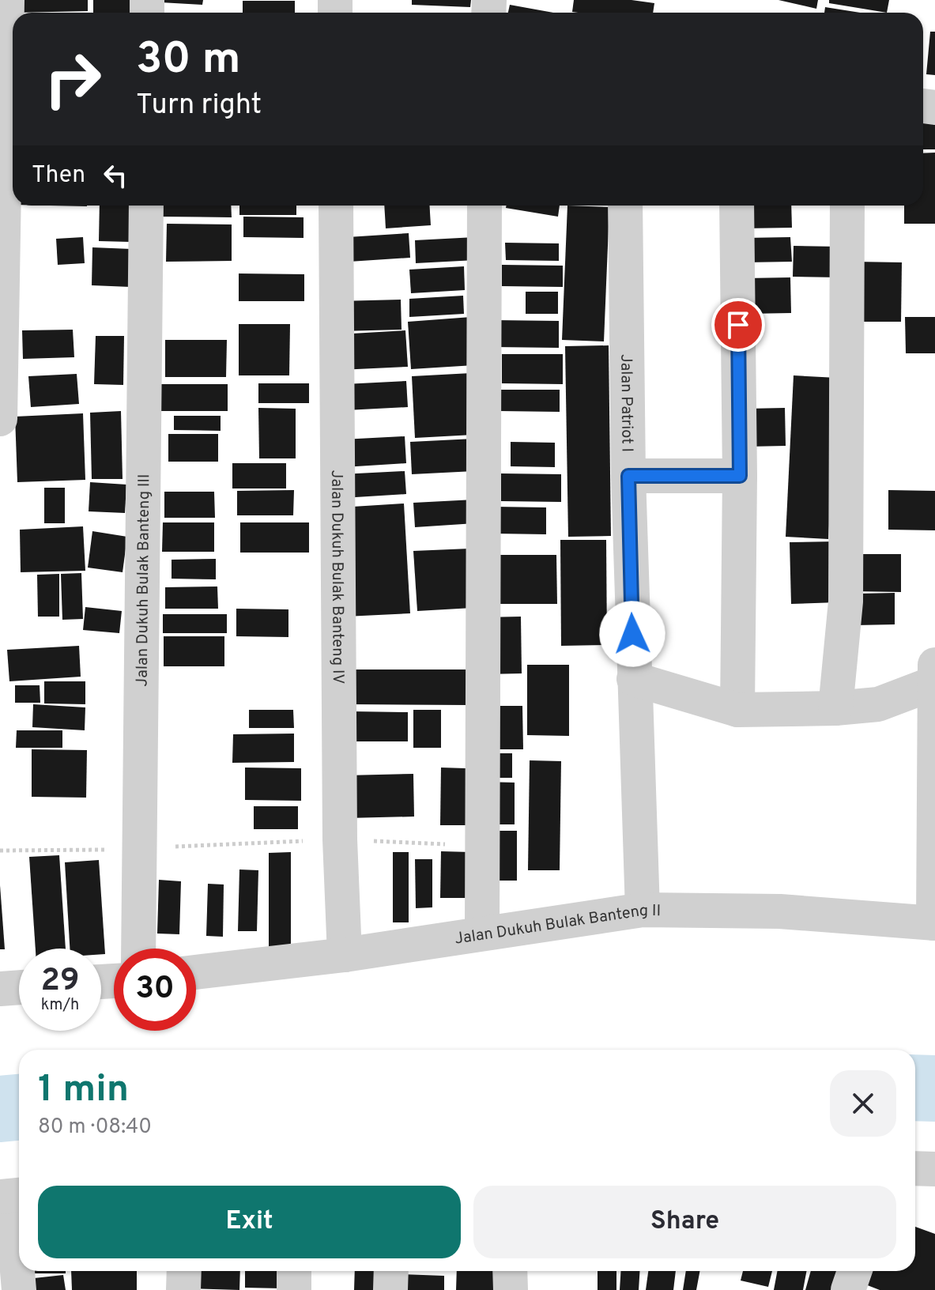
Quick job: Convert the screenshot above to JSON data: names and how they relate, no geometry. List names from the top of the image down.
{
  "streets": {
    "street": [
      "Jalan Patriot I",
      "Jalan Dukuh Bulak Banteng IV",
      "Jalan Dukuh Bulak Banteng III",
      "Jalan Dukuh Bulak Banteng II"
    ]
  },
  "crossings": [
    ["Jalan Patriot I", "Jalan Dukuh Bulak Banteng II"],
    ["Jalan Dukuh Bulak Banteng IV", "Jalan Dukuh Bulak Banteng II"]
  ],
  "page": {
    "turn": ["30 m", "Turn right"],
    "then": "Then",
    "speed": "29 km/h",
    "limit": "30",
    "heading": ["1 min", "80 m · 08:40"],
    "buttons": ["Exit", "Share"]
  }
}
